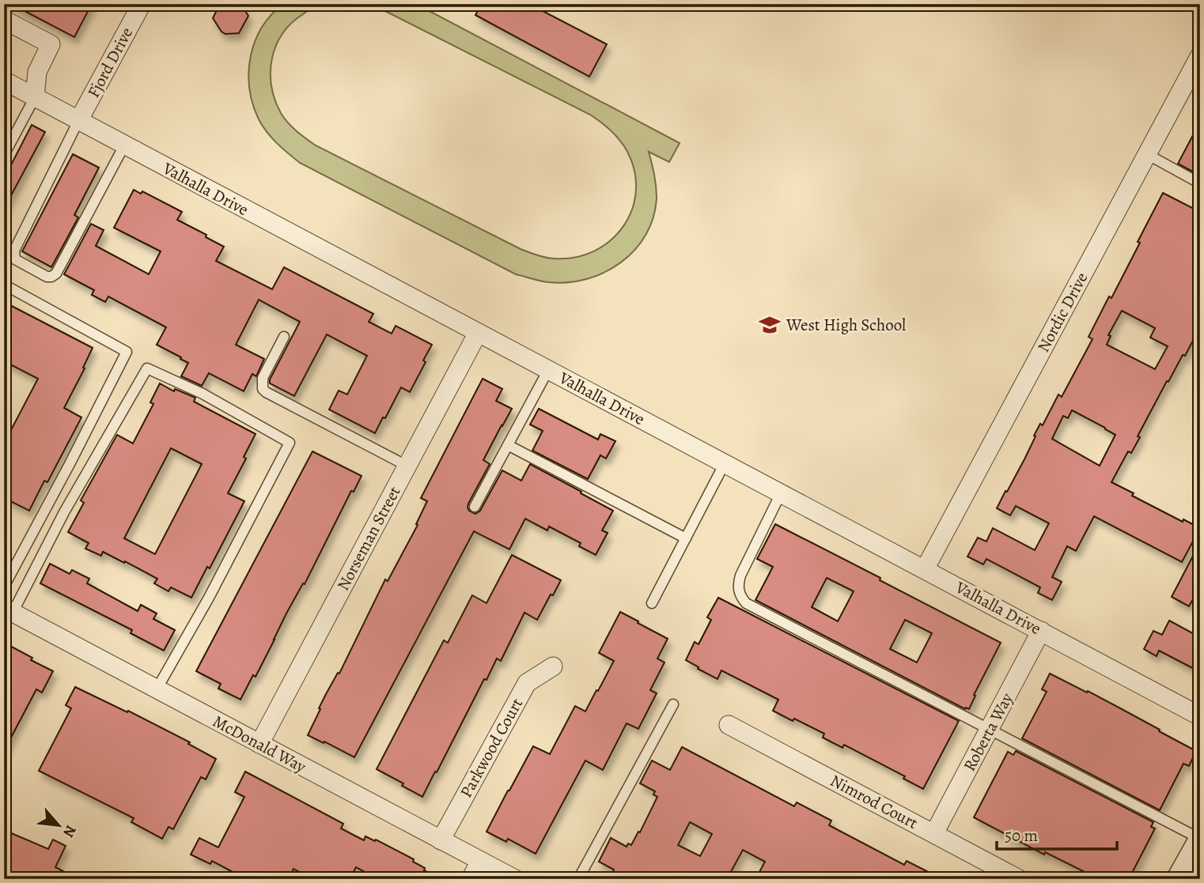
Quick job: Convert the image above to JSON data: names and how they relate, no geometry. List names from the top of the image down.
{
  "streets": {
    "street": [
      "Fjord Drive",
      "Valhalla Drive",
      "Nordic Drive",
      "Norseman Street",
      "Roberta Way",
      "McDonald Way",
      "Parkwood Court",
      "Nimrod Court"
    ]
  },
  "crossings": [
    ["Fjord Drive", "Valhalla Drive"],
    ["Valhalla Drive", "Nordic Drive"],
    ["Valhalla Drive", "Norseman Street"],
    ["Valhalla Drive", "Roberta Way"],
    ["Norseman Street", "McDonald Way"],
    ["Roberta Way", "Nimrod Court"],
    ["McDonald Way", "Parkwood Court"]
  ],
  "places": {
    "school or university": ["West High School"]
  },
  "scale_bar": "50 m",
  "north": "bottom right"
}
